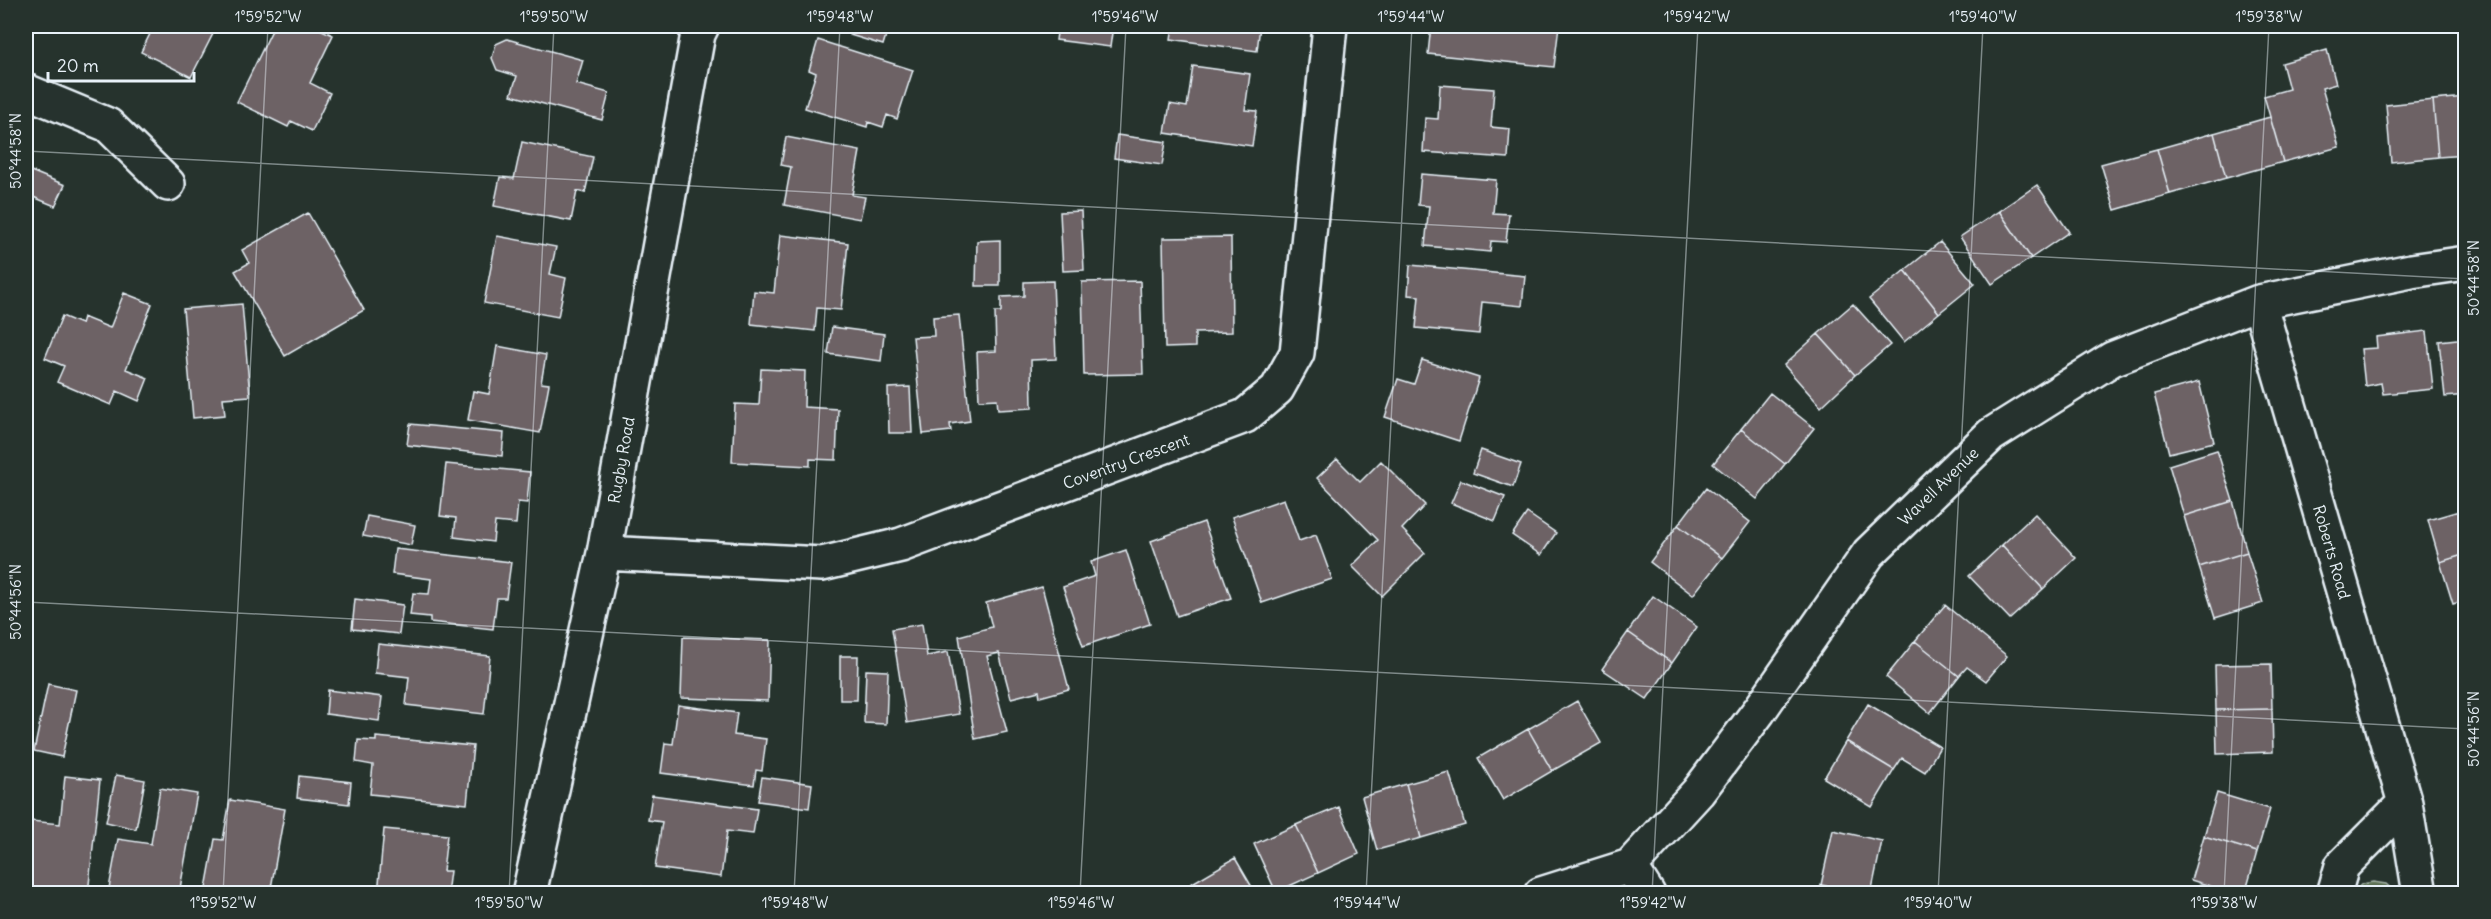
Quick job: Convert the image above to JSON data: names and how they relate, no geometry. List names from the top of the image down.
{
  "streets": {
    "street": [
      "Rugby Road",
      "Coventry Crescent",
      "Wavell Avenue",
      "Roberts Road"
    ]
  },
  "crossings": [
    ["Rugby Road", "Coventry Crescent"],
    ["Wavell Avenue", "Roberts Road"]
  ],
  "scale_bar": "20 m",
  "coordinates": [
    "1°59'52\"W",
    "1°59'50\"W",
    "1°59'48\"W",
    "1°59'46\"W",
    "1°59'44\"W",
    "1°59'42\"W",
    "1°59'40\"W",
    "1°59'38\"W",
    "50°44'58\"N",
    "50°44'56\"N"
  ]
}
